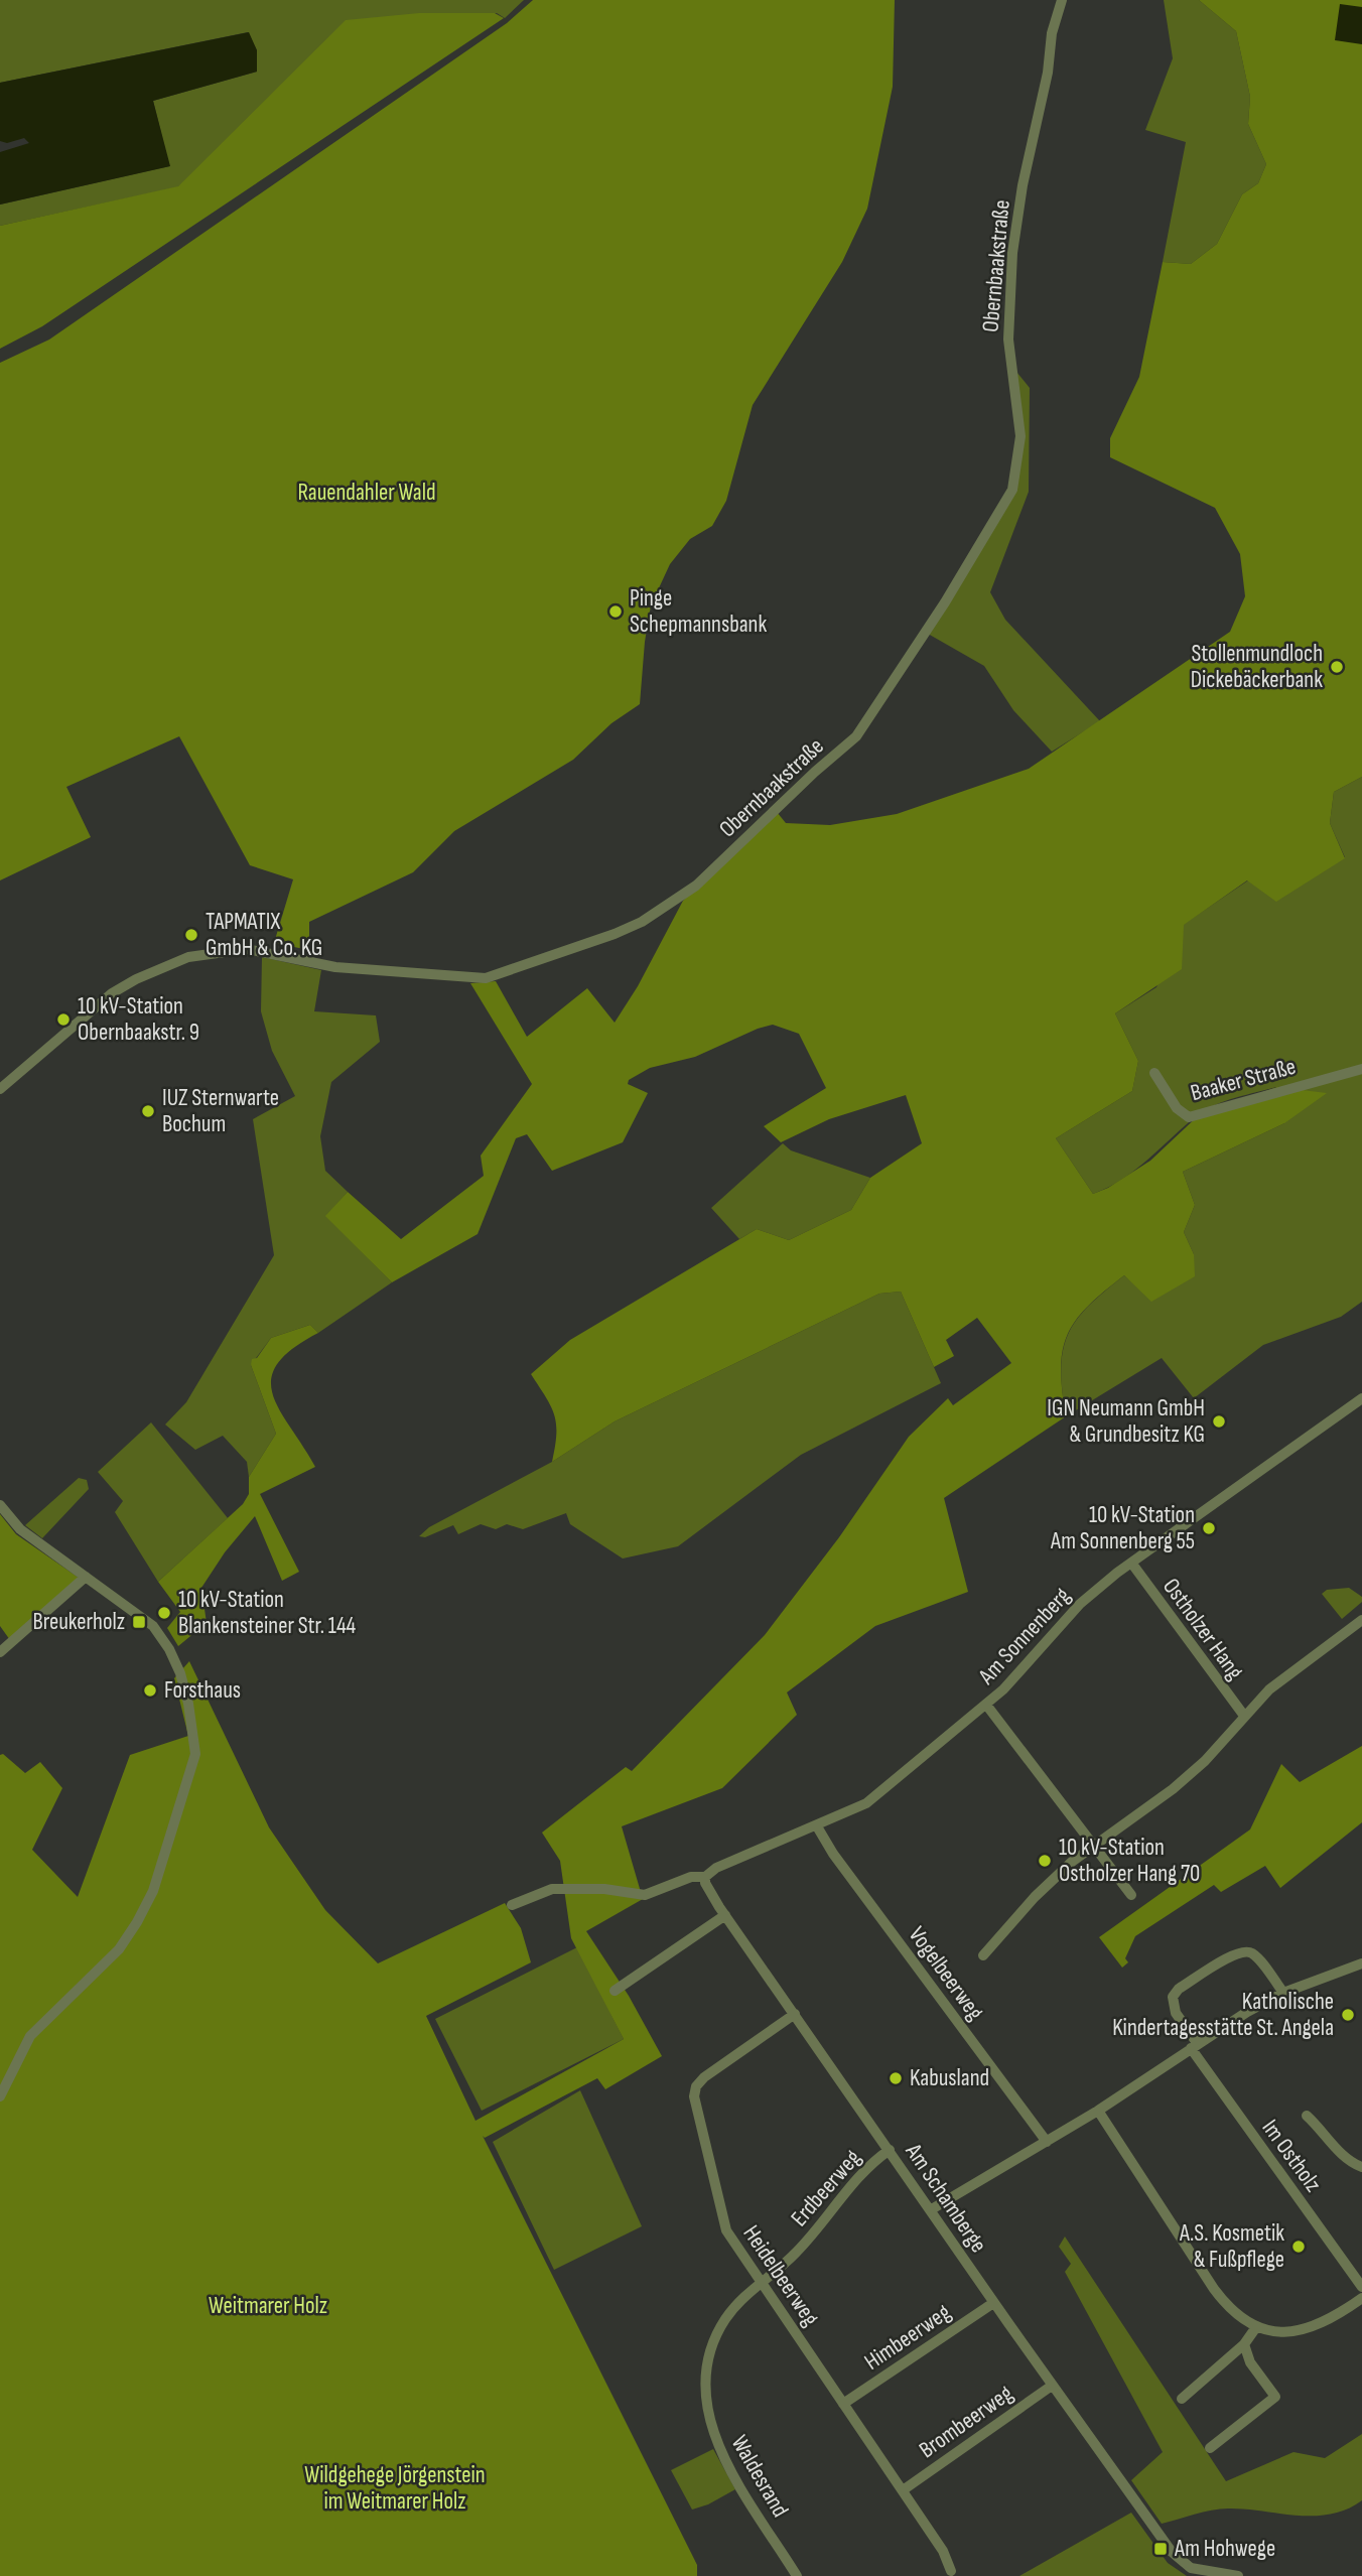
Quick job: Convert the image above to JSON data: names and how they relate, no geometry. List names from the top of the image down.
{
  "streets": {
    "street": [
      "Obernbaakstraße",
      "Baaker Straße",
      "Ostholzer Hang",
      "Am Sonnenberg",
      "Vogelbeerweg",
      "Im Ostholz",
      "Erdbeerweg",
      "Am Schamberge",
      "Heidelbeerweg",
      "Himbeerweg",
      "Brombeerweg",
      "Waldesrand"
    ]
  },
  "crossings": [
    ["Ostholzer Hang", "Am Sonnenberg"],
    ["Am Sonnenberg", "Vogelbeerweg"],
    ["Erdbeerweg", "Am Schamberge"],
    ["Erdbeerweg", "Heidelbeerweg"],
    ["Erdbeerweg", "Waldesrand"],
    ["Am Schamberge", "Heidelbeerweg"],
    ["Am Schamberge", "Himbeerweg"],
    ["Am Schamberge", "Brombeerweg"],
    ["Heidelbeerweg", "Himbeerweg"],
    ["Heidelbeerweg", "Brombeerweg"],
    ["Heidelbeerweg", "Waldesrand"]
  ],
  "parks": ["Rauendahler Wald", "Weitmarer Holz", "Wildgehege Jörgenstein im Weitmarer Holz"],
  "places": {
    "other": [
      "Pinge Schepmannsbank",
      "Stollenmundloch Dickebäckerbank",
      "TAPMATIX GmbH & Co. KG",
      "10 kV-Station Obernbaakstr. 9",
      "IUZ Sternwarte Bochum",
      "IGN Neumann GmbH & Grundbesitz KG",
      "10 kV-Station Am Sonnenberg 55",
      "10 kV-Station Blankensteiner Str. 144",
      "Forsthaus",
      "10 kV-Station Ostholzer Hang 70",
      "Katholische Kindertagesstätte St. Angela",
      "Kabusland",
      "A.S. Kosmetik & Fußpflege"
    ],
    "transit": ["Breukerholz", "Am Hohwege"]
  }
}
